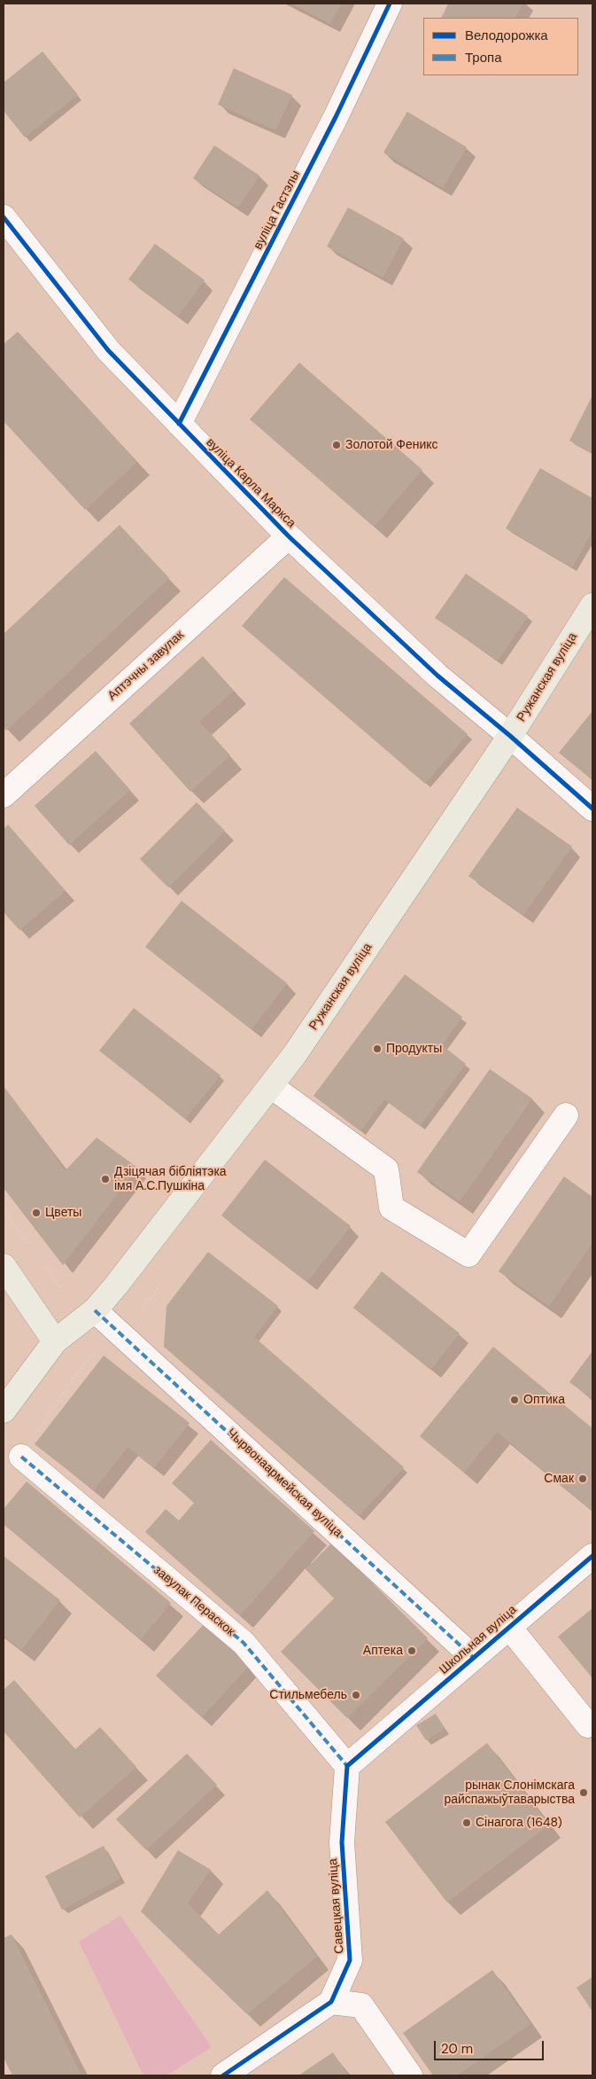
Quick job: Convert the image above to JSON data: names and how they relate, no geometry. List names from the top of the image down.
{
  "streets": {
    "main road": ["Ружанская вуліца"],
    "street": [
      "вуліца Гастэлы",
      "вуліца Карла Маркса",
      "Аптэчны завулак",
      "Чырвонаармейская вуліца",
      "завулак Пераскок",
      "Школьная вуліца",
      "Савецкая вуліца"
    ]
  },
  "crossings": [
    ["вуліца Гастэлы", "вуліца Карла Маркса"],
    ["вуліца Карла Маркса", "Аптэчны завулак"],
    ["вуліца Карла Маркса", "Ружанская вуліца"],
    ["Ружанская вуліца", "Чырвонаармейская вуліца"],
    ["Чырвонаармейская вуліца", "Школьная вуліца"],
    ["завулак Пераскок", "Школьная вуліца"],
    ["завулак Пераскок", "Савецкая вуліца"],
    ["Школьная вуліца", "Савецкая вуліца"]
  ],
  "places": [
    "Золотой Феникс",
    "Продукты",
    "Дзіцячая бібліятэка імя А.С.Пушкіна",
    "Цветы",
    "Оптика",
    "Смак",
    "Аптека",
    "Стильмебель",
    "рынак Слонімскага райспажыўтаварыства",
    "Сінагога (1648)"
  ],
  "legend": ["Велодорожка", "Тропа"],
  "scale_bar": "20 m"
}
